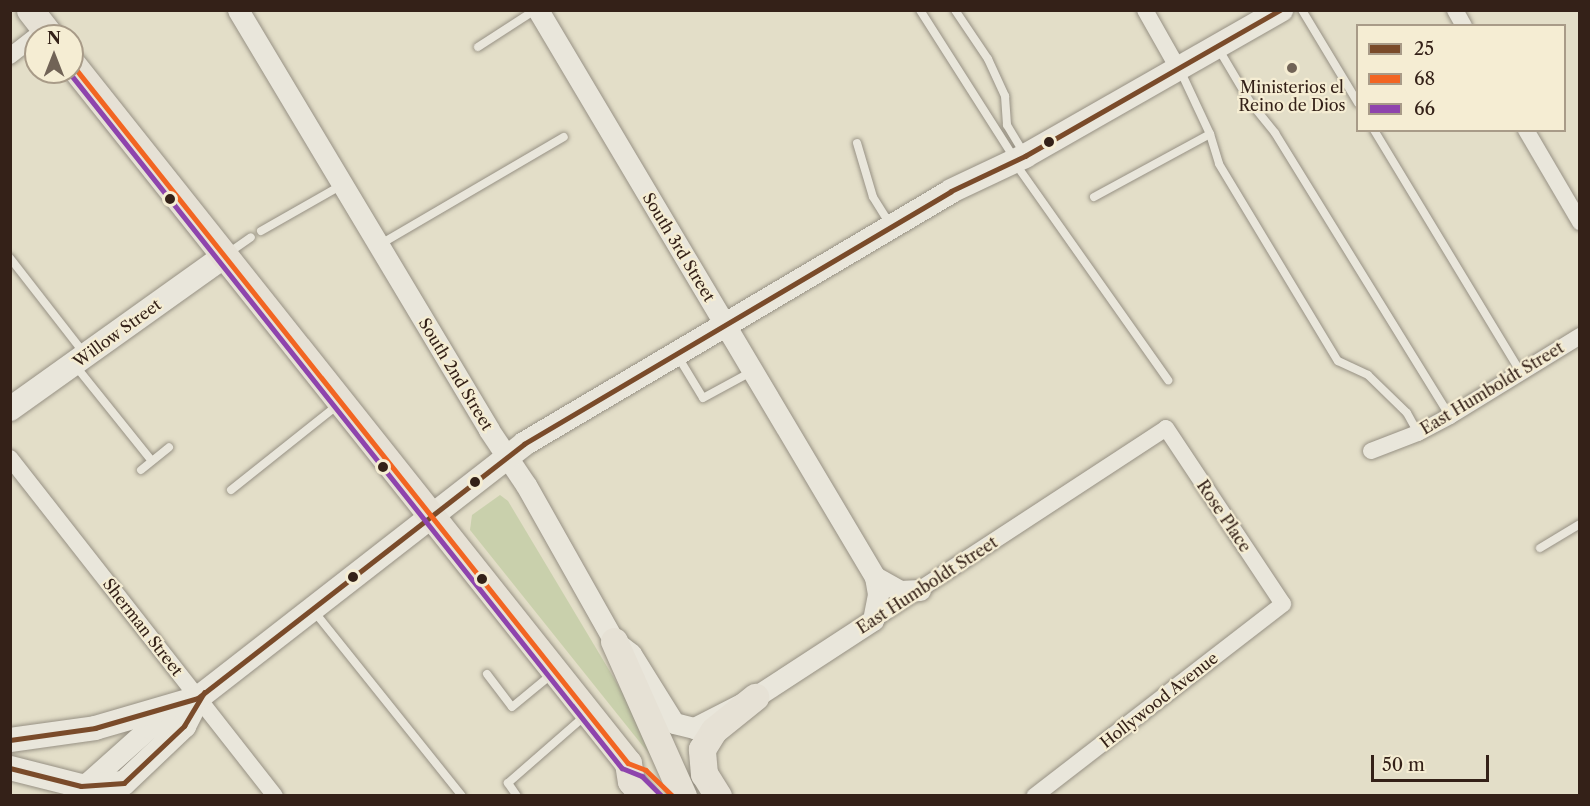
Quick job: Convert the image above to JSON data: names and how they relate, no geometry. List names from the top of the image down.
{
  "streets": {
    "main road": ["Willow Street"],
    "street": [
      "South 3rd Street",
      "South 2nd Street",
      "East Humboldt Street",
      "Rose Place",
      "Sherman Street",
      "Hollywood Avenue"
    ]
  },
  "crossings": [
    ["South 2nd Street", "East Humboldt Street"],
    ["East Humboldt Street", "Rose Place"],
    ["Rose Place", "Hollywood Avenue"]
  ],
  "places": ["Ministerios el Reino de Dios"],
  "lines": ["transit line 25", "transit line 68", "transit line 66"],
  "legend": ["25", "68", "66"],
  "scale_bar": "50 m",
  "north": "top"
}
